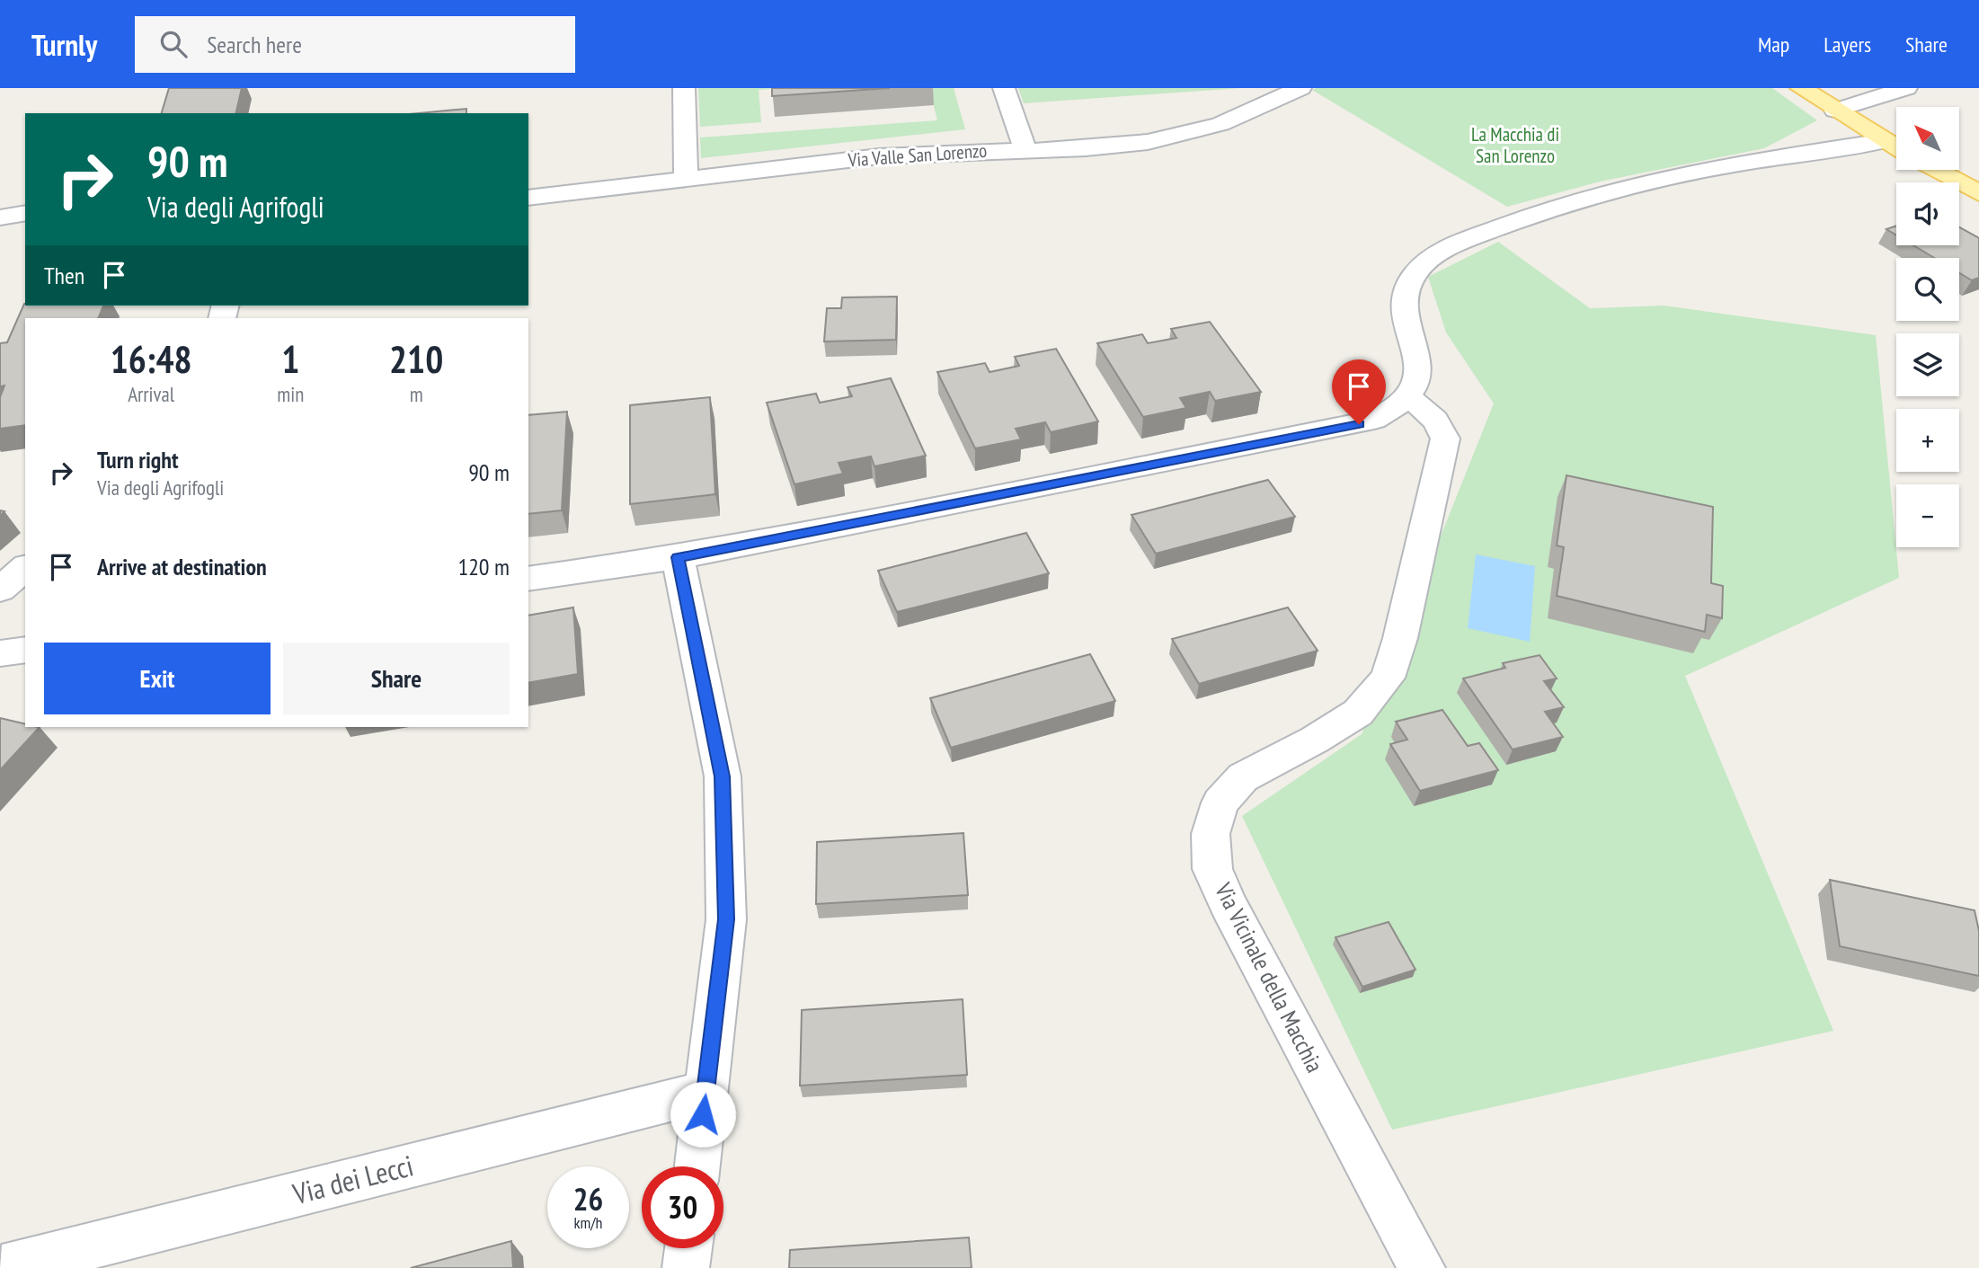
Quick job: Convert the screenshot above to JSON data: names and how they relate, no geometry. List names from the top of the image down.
{
  "streets": {
    "street": ["Via Valle San Lorenzo", "Via Vicinale della Macchia", "Via dei Lecci"]
  },
  "parks": ["La Macchia di San Lorenzo"],
  "north": "top left",
  "page": {
    "header": "Turnly",
    "search": "Search here",
    "nav": ["Map", "Layers", "Share"],
    "map_buttons": ["+", "−"],
    "turn": ["90 m", "Via degli Agrifogli"],
    "then": "Then",
    "eta": [
      "16:48",
      "Arrival",
      "1",
      "min",
      "210",
      "m"
    ],
    "list": [
      {
        "name": "Turn right",
        "note": "Via degli Agrifogli",
        "value": "90 m"
      },
      {
        "name": "Arrive at destination",
        "value": "120 m"
      }
    ],
    "buttons": ["Exit", "Share"],
    "speed": "26 km/h",
    "limit": "30"
  }
}
